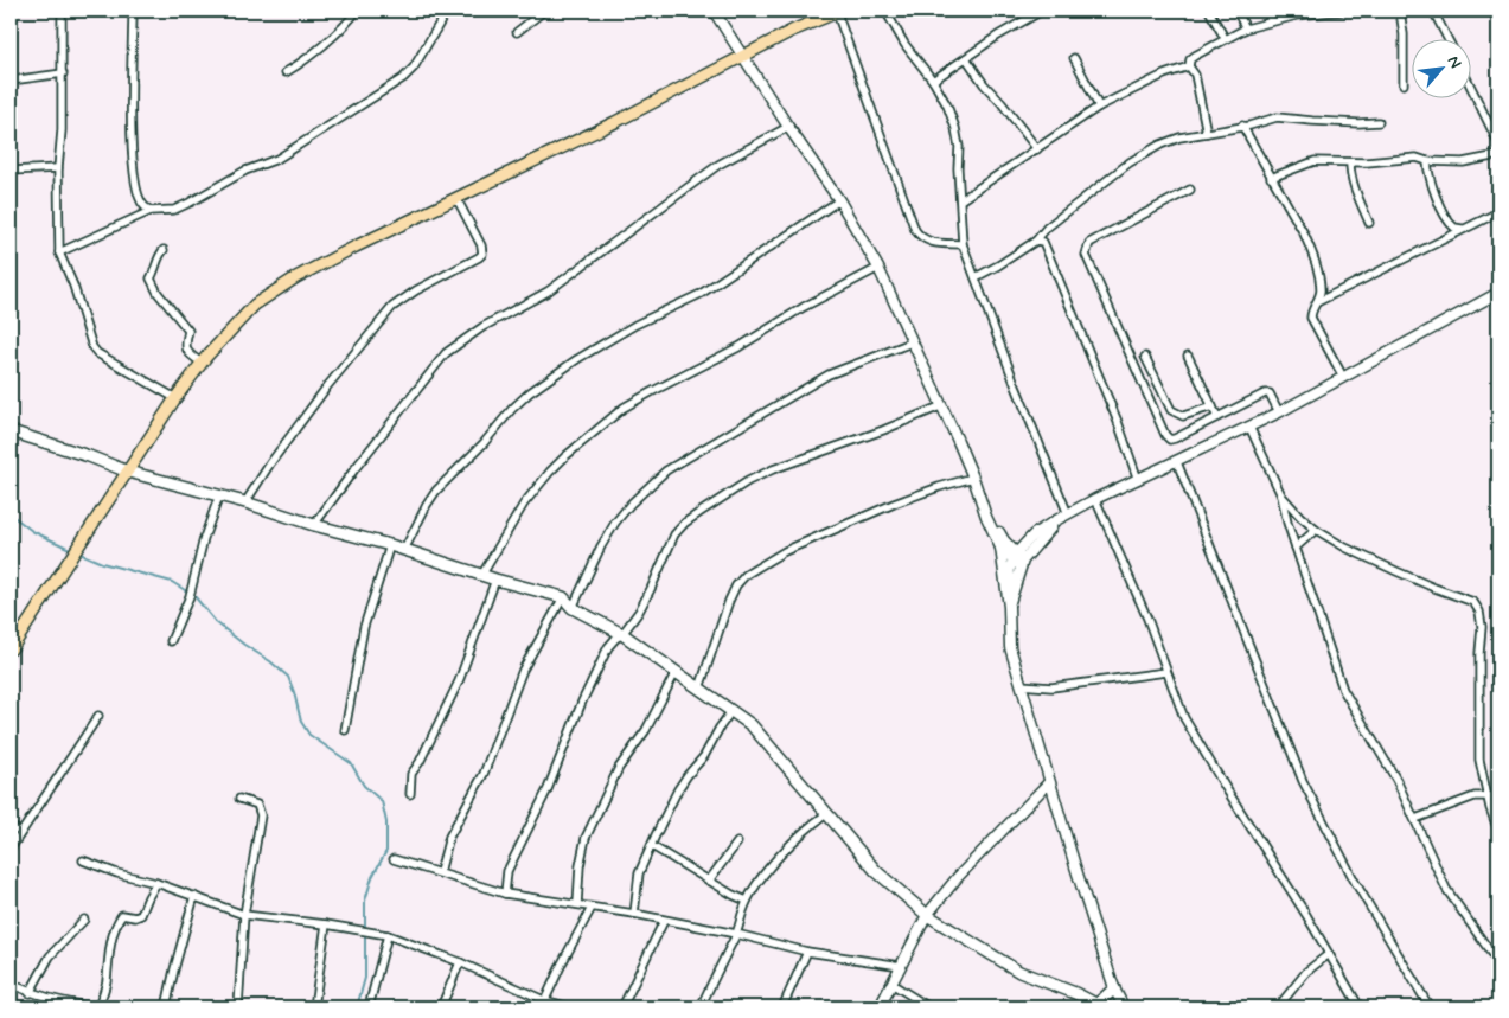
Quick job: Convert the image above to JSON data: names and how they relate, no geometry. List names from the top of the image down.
{
  "north": "top right"
}
